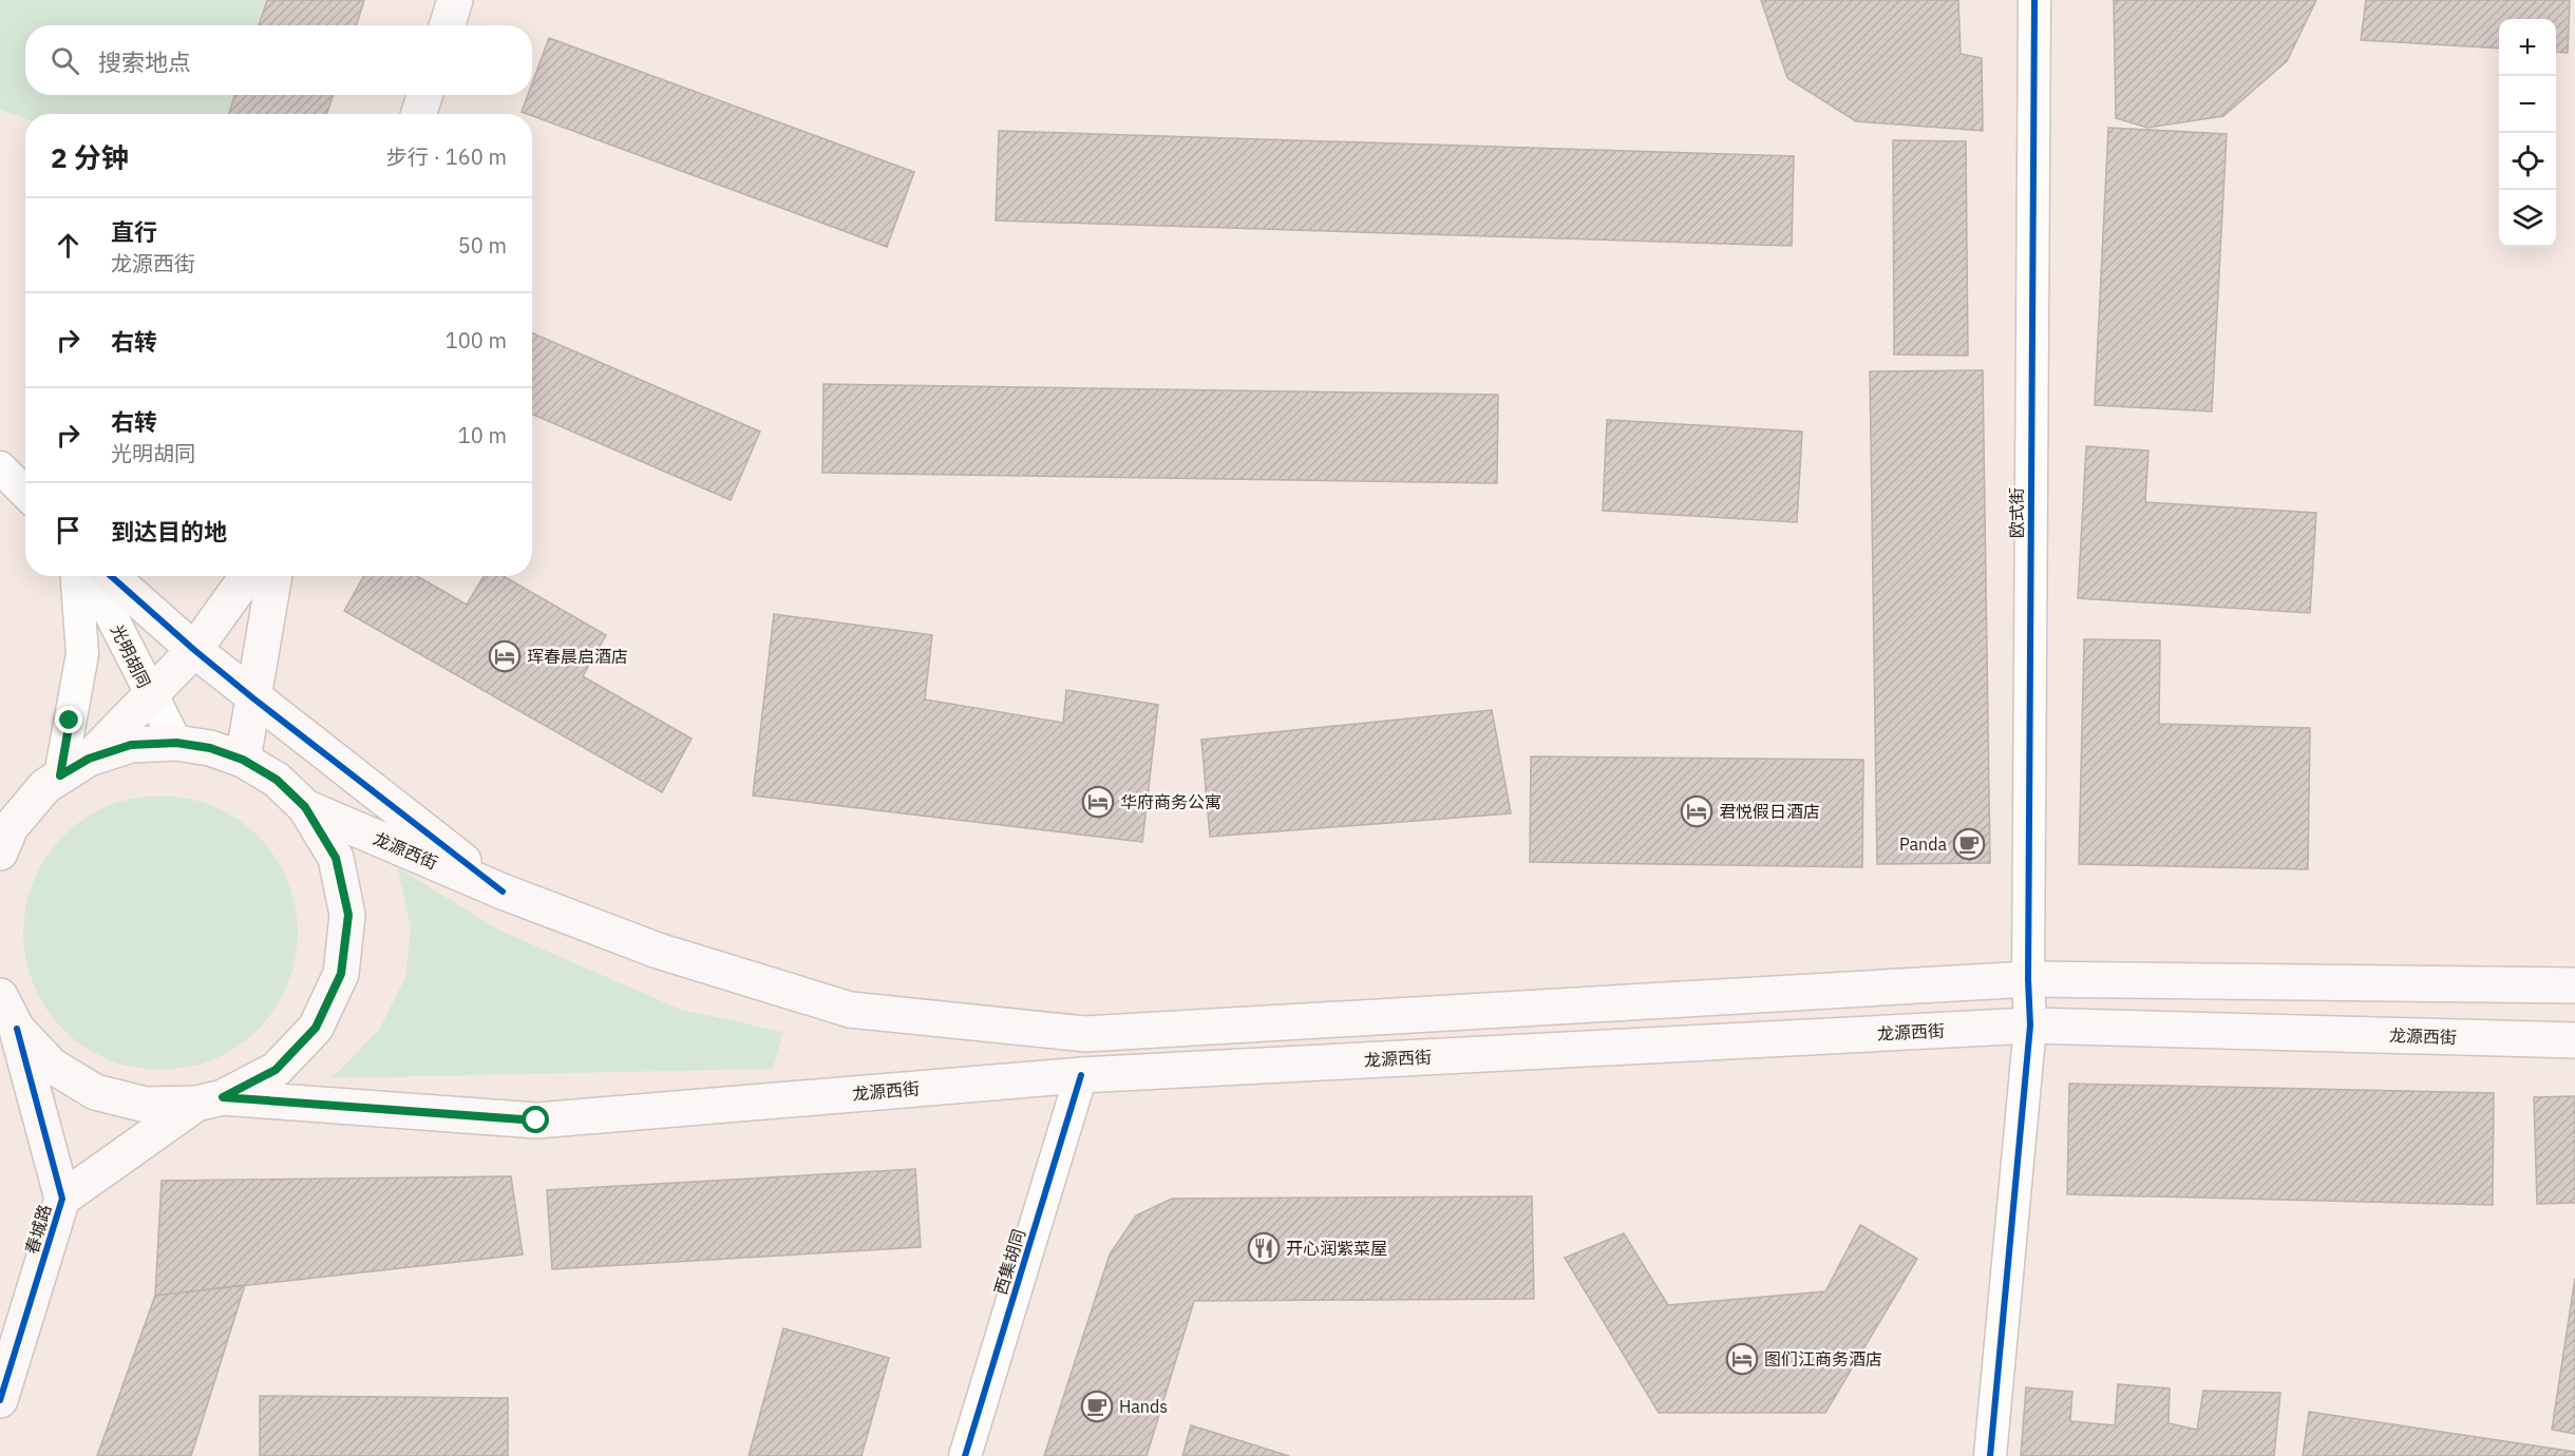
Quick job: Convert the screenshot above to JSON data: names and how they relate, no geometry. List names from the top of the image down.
{
  "streets": {
    "main road": ["龙源西街", "春城路"],
    "street": ["欧式街", "光明胡同", "西集胡同"]
  },
  "crossings": [
    ["欧式街", "龙源西街"],
    ["龙源西街", "春城路"],
    ["龙源西街", "西集胡同"]
  ],
  "places": {
    "hotel": [
      "珲春晨启酒店",
      "华府商务公寓",
      "君悦假日酒店",
      "图们江商务酒店"
    ],
    "cafe": ["Panda", "Hands"],
    "restaurant": ["开心润紫菜屋"]
  },
  "page": {
    "map_buttons": ["+", "−"],
    "search": "搜索地点",
    "heading": ["2 分钟", "步行 · 160 m"],
    "list": [
      ["直行", "龙源西街", "50 m"],
      ["右转", "100 m"],
      ["右转", "光明胡同", "10 m"],
      "到达目的地"
    ]
  }
}
